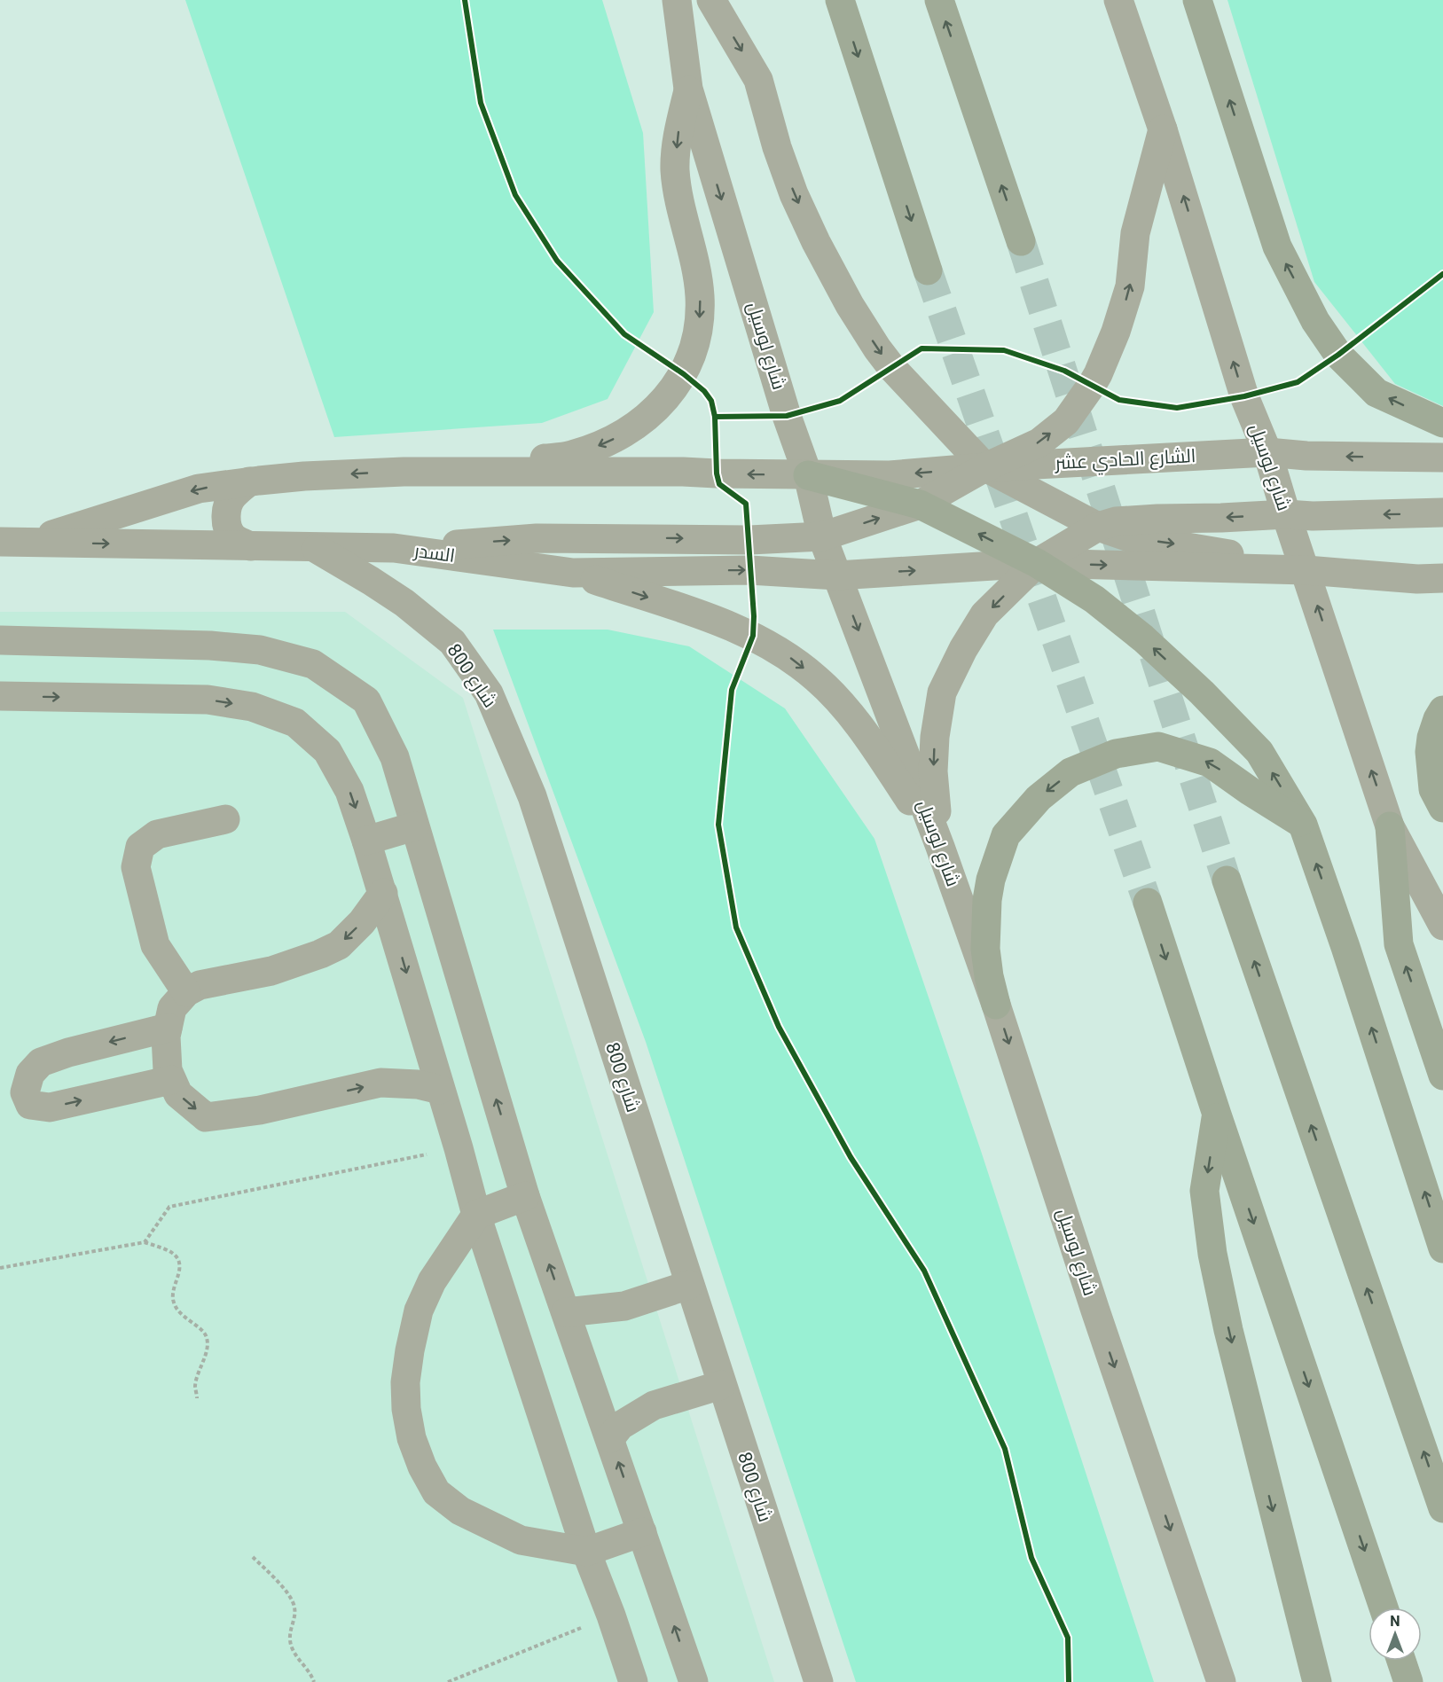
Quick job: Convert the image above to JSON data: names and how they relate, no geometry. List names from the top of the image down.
{
  "streets": {
    "street": [
      "شارع لوسيل",
      "الشارع الحادي عشر",
      "السدر",
      "شارع 800"
    ]
  },
  "crossings": [
    ["شارع لوسيل", "الشارع الحادي عشر"],
    ["شارع لوسيل", "السدر"],
    ["الشارع الحادي عشر", "السدر"],
    ["السدر", "شارع 800"]
  ],
  "north": "top"
}
